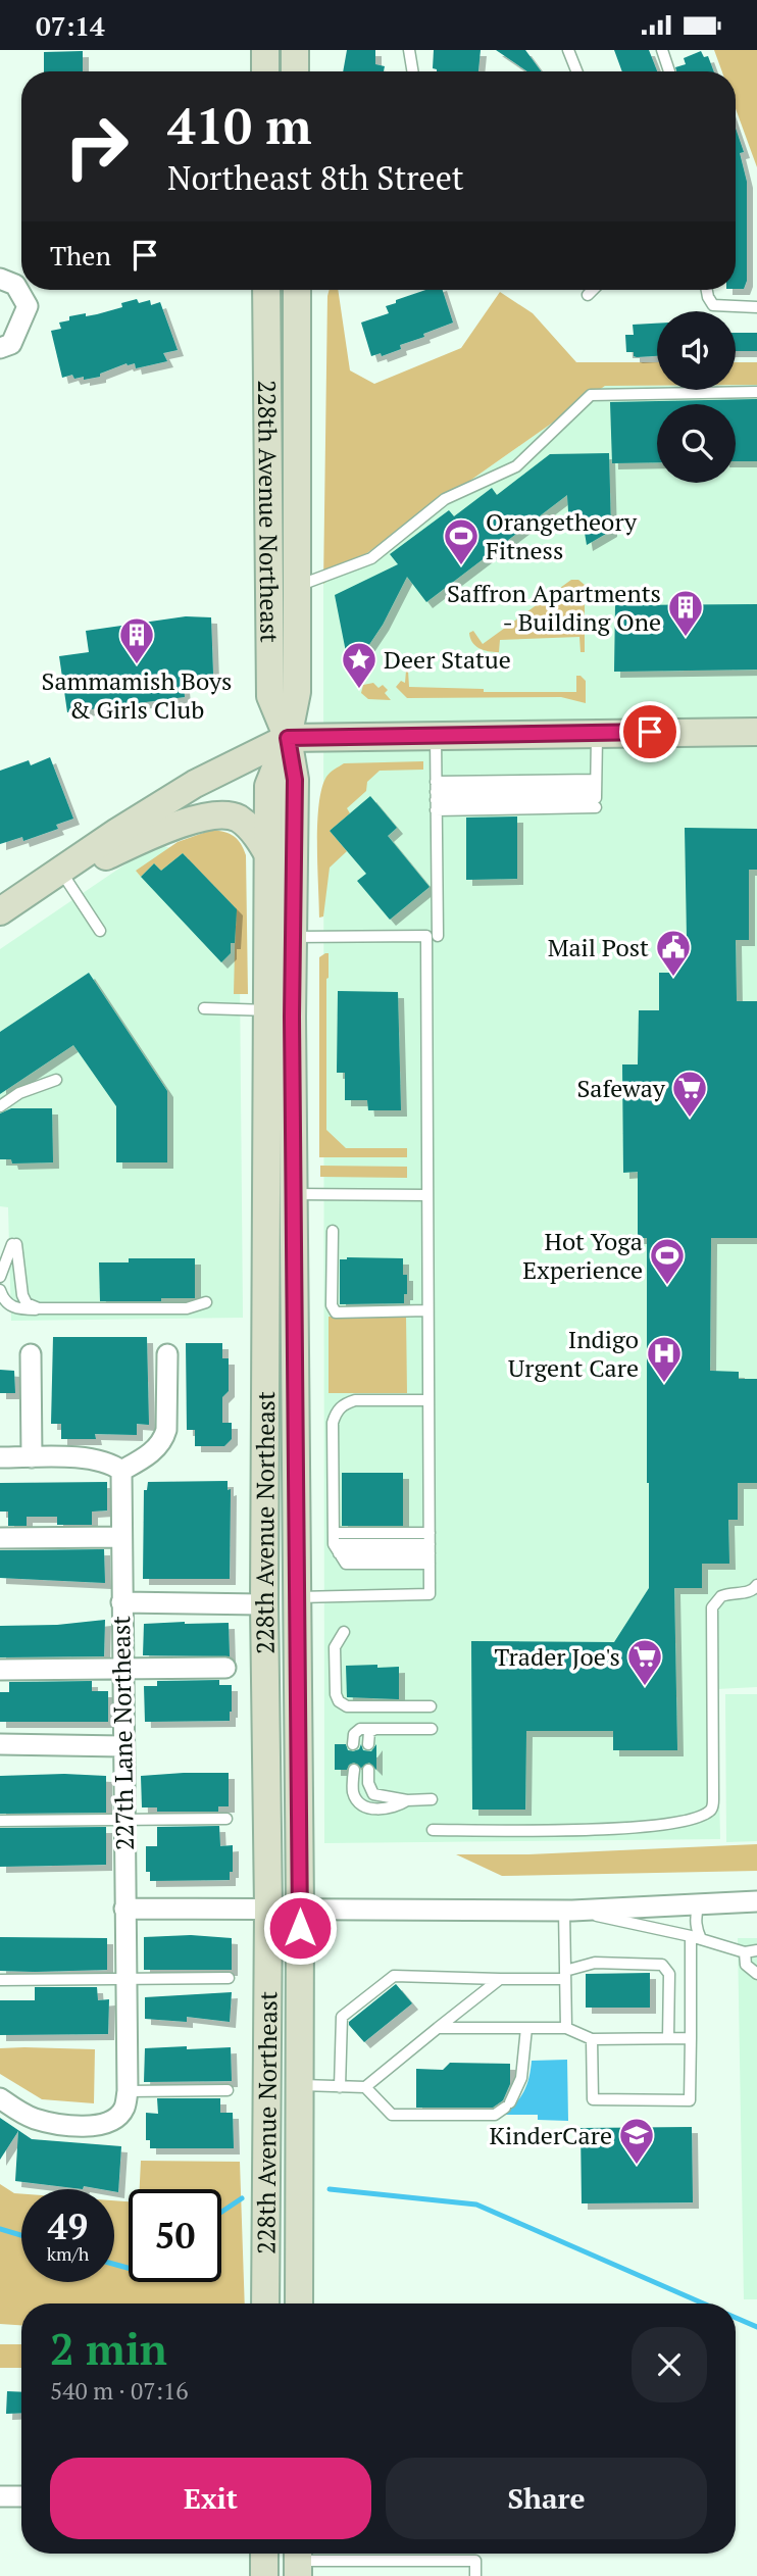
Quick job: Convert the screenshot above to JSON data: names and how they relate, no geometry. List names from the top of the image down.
{
  "streets": {
    "main road": ["228th Avenue Northeast"],
    "street": ["227th Lane Northeast"]
  },
  "places": {
    "sports": ["Orangetheory Fitness", "Hot Yoga Experience"],
    "building": ["Saffron Apartments - Building One", "Sammamish Boys & Girls Club"],
    "place": ["Deer Statue"],
    "public building": ["Mail Post"],
    "supermarket": ["Safeway", "Trader Joe's"],
    "hospital": ["Indigo Urgent Care"],
    "school or university": ["KinderCare"]
  },
  "page": {
    "status": "07:14",
    "turn": ["410 m", "Northeast 8th Street"],
    "then": "Then",
    "speed": "49 km/h",
    "limit": "50",
    "heading": ["2 min", "540 m · 07:16"],
    "buttons": ["Exit", "Share"]
  }
}
